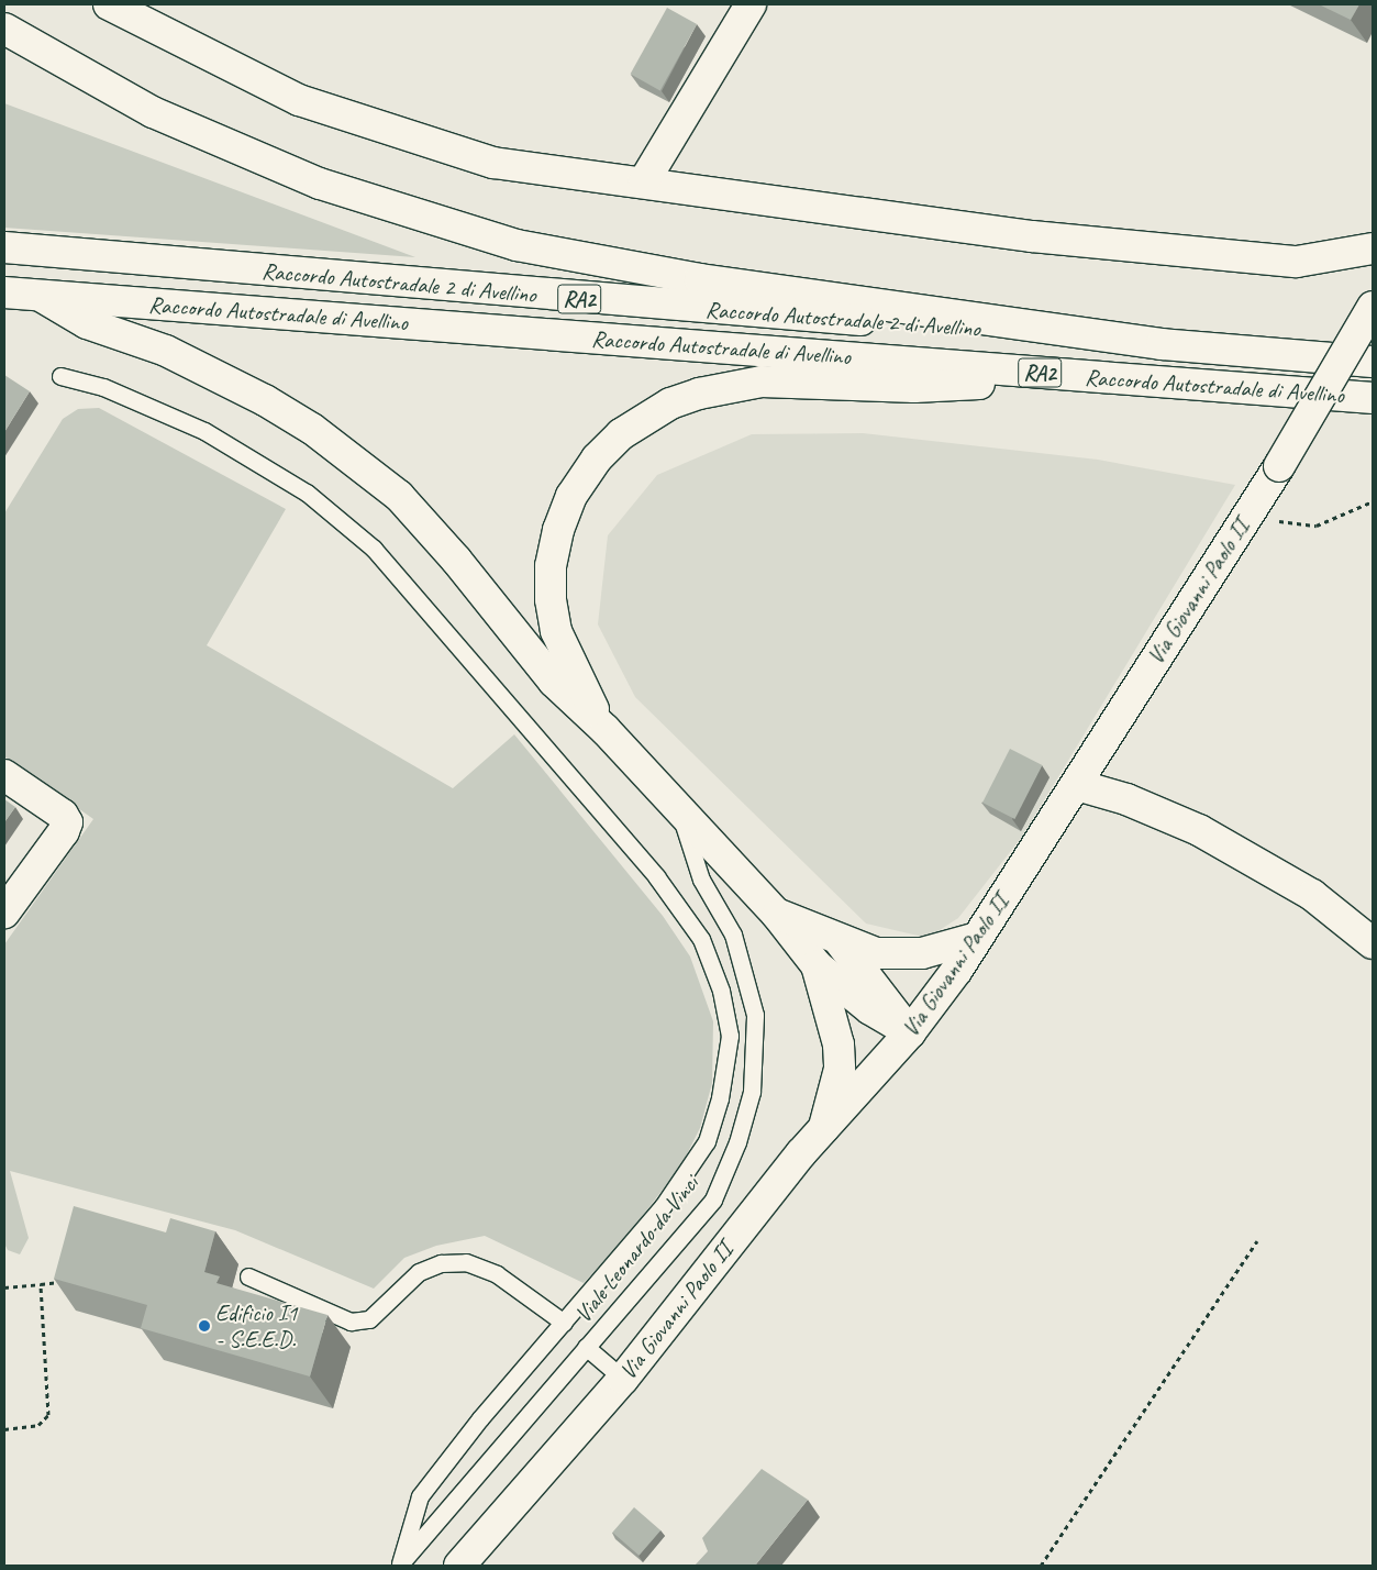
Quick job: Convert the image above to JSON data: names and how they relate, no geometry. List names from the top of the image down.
{
  "streets": {
    "main road": [
      "Raccordo Autostradale 2 di Avellino",
      "RA2",
      "Raccordo Autostradale di Avellino",
      "Via Giovanni Paolo II"
    ],
    "lane": ["Viale Leonardo da Vinci"]
  },
  "places": ["Edificio I1 - S.E.E.D."]
}
